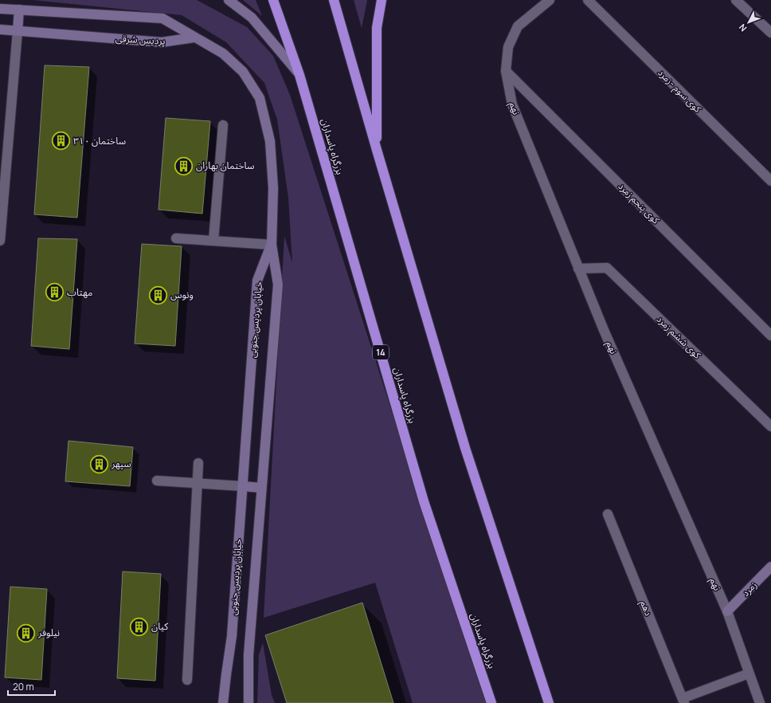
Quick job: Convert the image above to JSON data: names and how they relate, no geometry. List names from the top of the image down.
{
  "streets": {
    "highway": ["بزرگراه پاسداران", "14"],
    "street": [
      "پردیس شرقی",
      "کوی سوم -زمرد",
      "نهم",
      "کوی پنجم زمرد",
      "خیابان پردیس جنوبی",
      "کوی ششم زمرد",
      "زمرد",
      "دهم"
    ]
  },
  "crossings": [
    ["نهم", "کوی پنجم زمرد"],
    ["نهم", "کوی ششم زمرد"],
    ["نهم", "زمرد"]
  ],
  "places": {
    "building": [
      "ساختمان ۳۱۰",
      "ساختمان بهاران",
      "مهتاب",
      "ونوس",
      "سپهر",
      "کیان",
      "نیلوفر"
    ]
  },
  "scale_bar": "20 m",
  "north": "bottom left"
}
